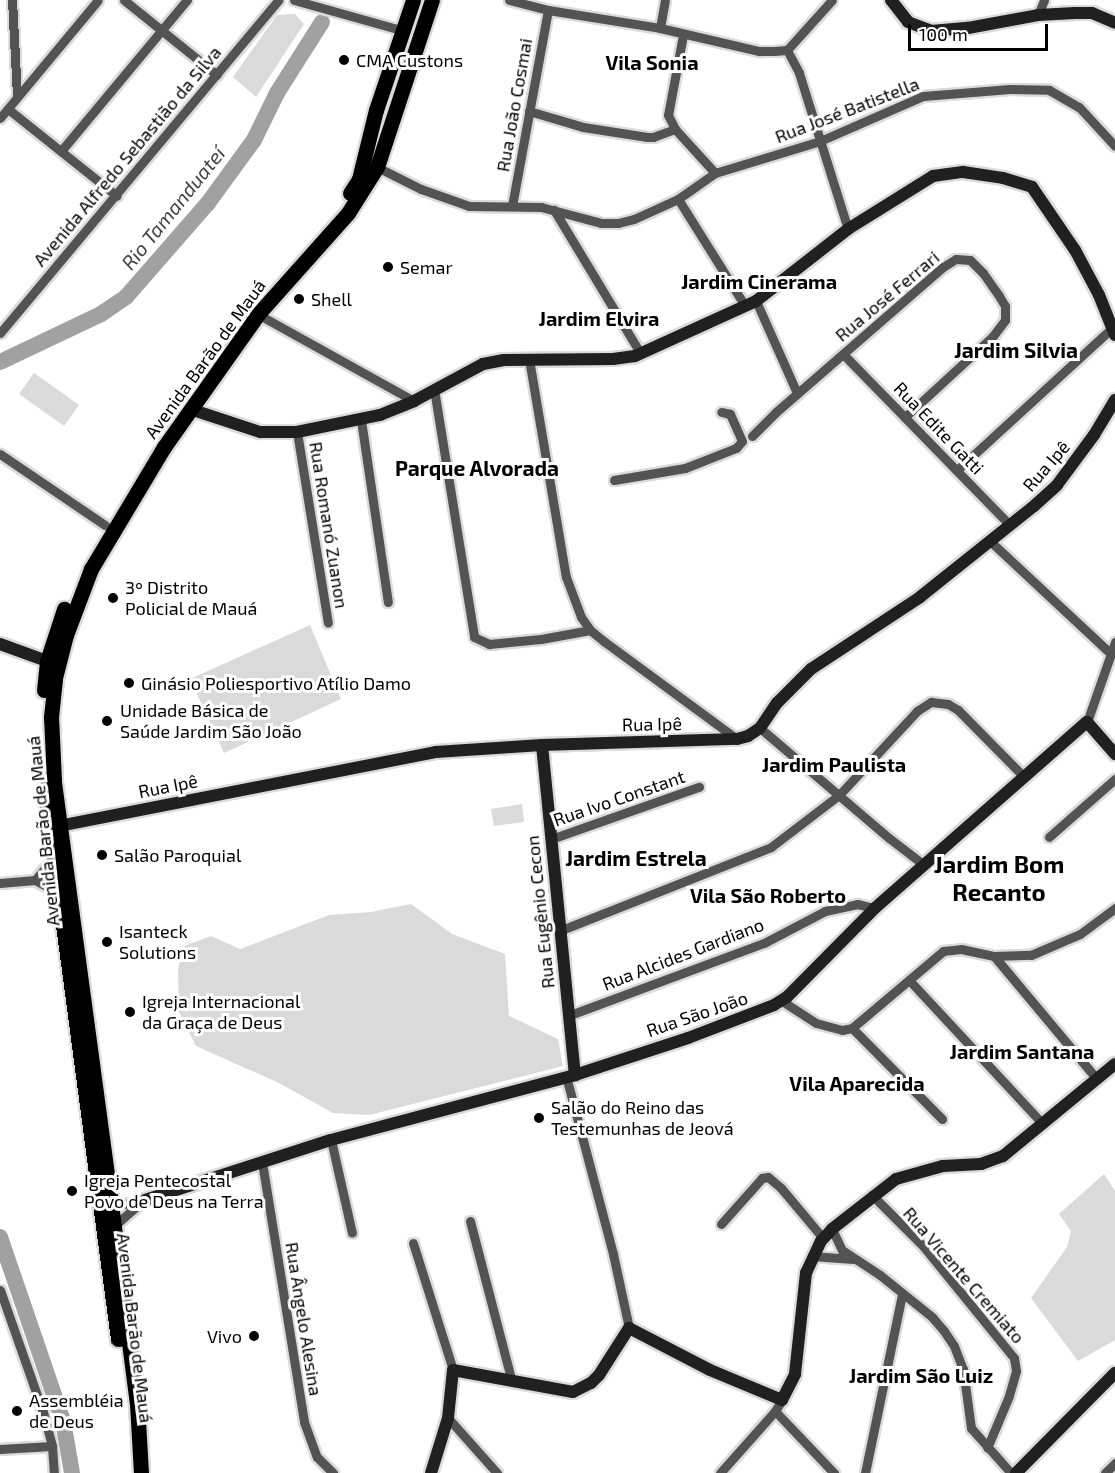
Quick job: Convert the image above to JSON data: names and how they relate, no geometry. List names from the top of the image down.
{
  "streets": {
    "main road": ["Avenida Barão de Mauá"],
    "street": [
      "Rua João Cosmai",
      "Rua José Batistella",
      "Avenida Alfredo Sebastião da Silva",
      "Rua José Ferrari",
      "Rua Edite Gatti",
      "Rua Ipê",
      "Rua Romanó Zuanon",
      "Rua Ivo Constant",
      "Rua Eugênio Cecon",
      "Rua Alcides Gardiano",
      "Rua São João",
      "Rua Vicente Cremiato",
      "Rua Ângelo Alesina"
    ]
  },
  "crossings": [
    ["Rua João Cosmai", "Rua José Batistella"],
    ["Rua José Batistella", "Avenida Barão de Mauá"],
    ["Rua José Ferrari", "Rua Edite Gatti"],
    ["Avenida Barão de Mauá", "Rua Ipê"],
    ["Avenida Barão de Mauá", "Rua São João"],
    ["Rua Edite Gatti", "Rua Ipê"],
    ["Rua Ipê", "Rua Eugênio Cecon"],
    ["Rua Ivo Constant", "Rua Eugênio Cecon"],
    ["Rua Eugênio Cecon", "Rua Alcides Gardiano"],
    ["Rua Eugênio Cecon", "Rua São João"],
    ["Rua Alcides Gardiano", "Rua São João"],
    ["Rua São João", "Rua Ângelo Alesina"]
  ],
  "districts": [
    "Vila Sonia",
    "Jardim Cinerama",
    "Jardim Elvira",
    "Jardim Silvia",
    "Parque Alvorada",
    "Jardim Paulista",
    "Jardim Estrela",
    "Jardim Bom Recanto",
    "Vila São Roberto",
    "Jardim Santana",
    "Vila Aparecida",
    "Jardim São Luiz"
  ],
  "water": ["Rio Tamanduateí"],
  "places": [
    "CMA Custons",
    "Semar",
    "Shell",
    "3º Distrito Policial de Mauá",
    "Ginásio Poliesportivo Atílio Damo",
    "Unidade Básica de Saúde Jardim São João",
    "Salão Paroquial",
    "Isanteck Solutions",
    "Igreja Internacional da Graça de Deus",
    "Salão do Reino das Testemunhas de Jeová",
    "Igreja Pentecostal Povo de Deus na Terra",
    "Vivo",
    "Assembléia de Deus"
  ],
  "scale_bar": "100 m"
}
